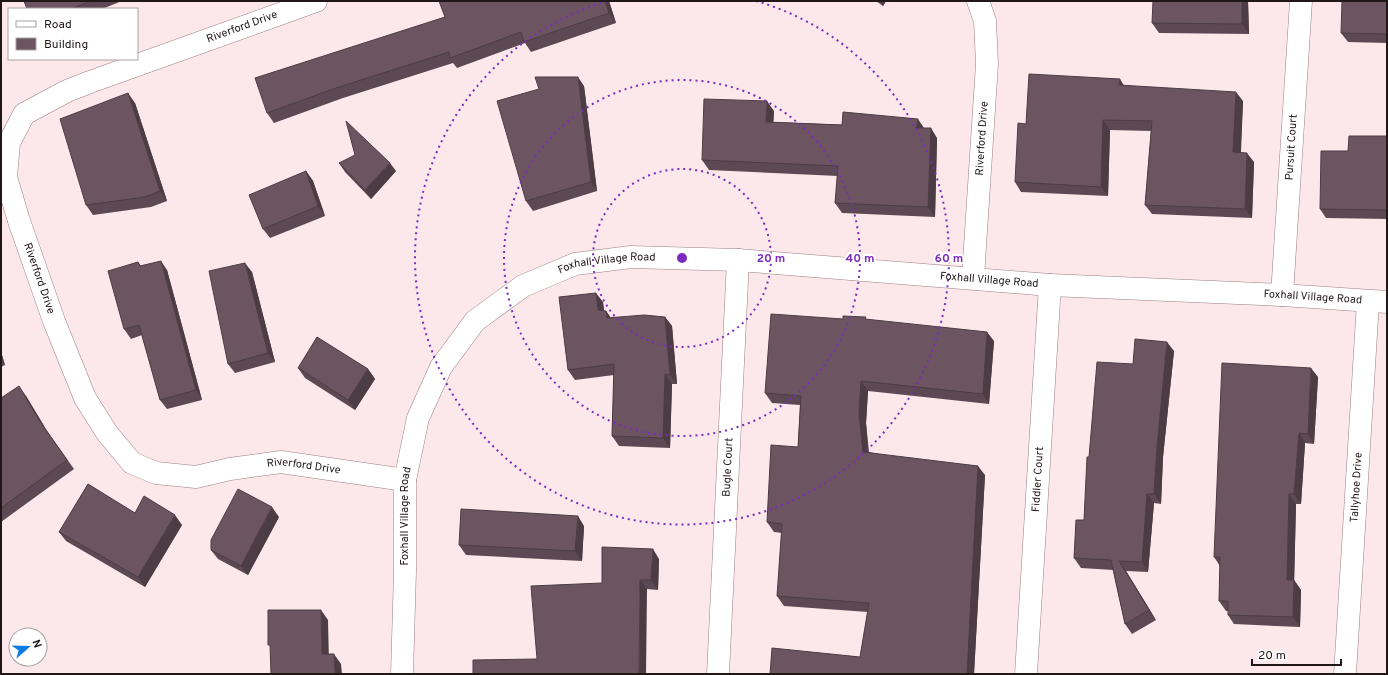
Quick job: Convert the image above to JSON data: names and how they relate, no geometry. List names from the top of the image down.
{
  "streets": {
    "street": [
      "Riverford Drive",
      "Pursuit Court",
      "Foxhall Village Road",
      "Bugle Court",
      "Fiddler Court",
      "Tallyhoe Drive"
    ]
  },
  "crossings": [
    ["Riverford Drive", "Foxhall Village Road"],
    ["Pursuit Court", "Foxhall Village Road"],
    ["Foxhall Village Road", "Bugle Court"],
    ["Foxhall Village Road", "Fiddler Court"],
    ["Foxhall Village Road", "Tallyhoe Drive"]
  ],
  "legend": ["Road", "Building"],
  "scale_bar": "20 m",
  "north": "right",
  "rings": ["20 m", "40 m", "60 m"]
}
